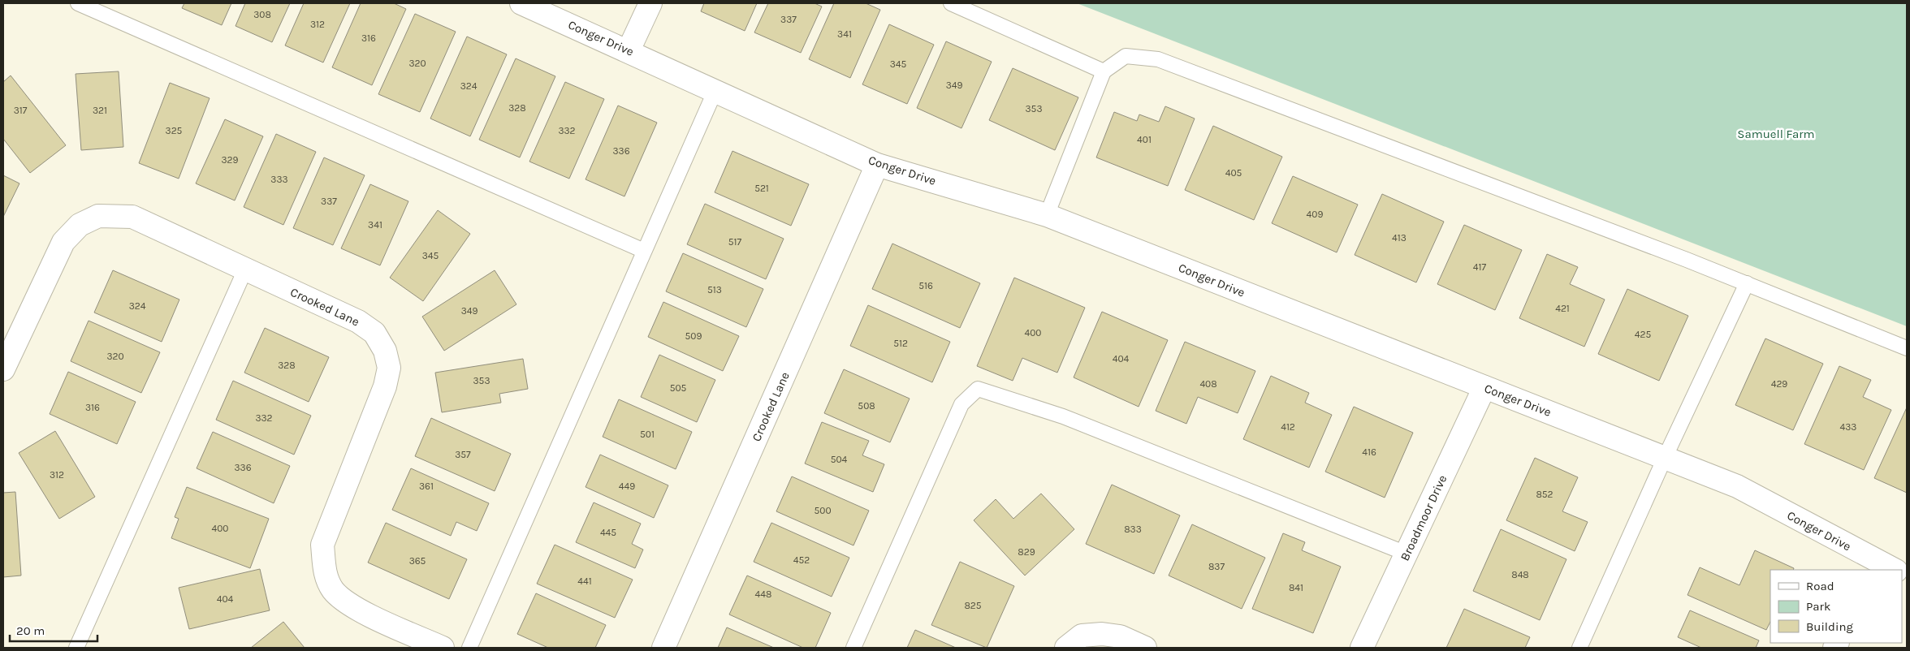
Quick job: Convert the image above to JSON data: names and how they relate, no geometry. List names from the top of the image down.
{
  "streets": {
    "street": ["Conger Drive", "Crooked Lane", "Broadmoor Drive"]
  },
  "crossings": [
    ["Conger Drive", "Crooked Lane"],
    ["Conger Drive", "Broadmoor Drive"]
  ],
  "parks": ["Samuell Farm"],
  "house_numbers": [
    "308",
    "337",
    "312",
    "341",
    "316",
    "320",
    "345",
    "349",
    "324",
    "328",
    "353",
    "317",
    "321",
    "325",
    "332",
    "401",
    "336",
    "329",
    "405",
    "333",
    "521",
    "337",
    "409",
    "341",
    "413",
    "517",
    "345",
    "417",
    "516",
    "513",
    "324",
    "421",
    "349",
    "400",
    "425",
    "509",
    "512",
    "320",
    "404",
    "328",
    "353",
    "408",
    "429",
    "505",
    "508",
    "316",
    "332",
    "412",
    "433",
    "501",
    "416",
    "357",
    "504",
    "336",
    "312",
    "361",
    "449",
    "852",
    "500",
    "400",
    "833",
    "445",
    "829",
    "452",
    "365",
    "837",
    "848",
    "441",
    "841",
    "448",
    "404",
    "825"
  ],
  "legend": ["Road", "Park", "Building"],
  "scale_bar": "20 m"
}
